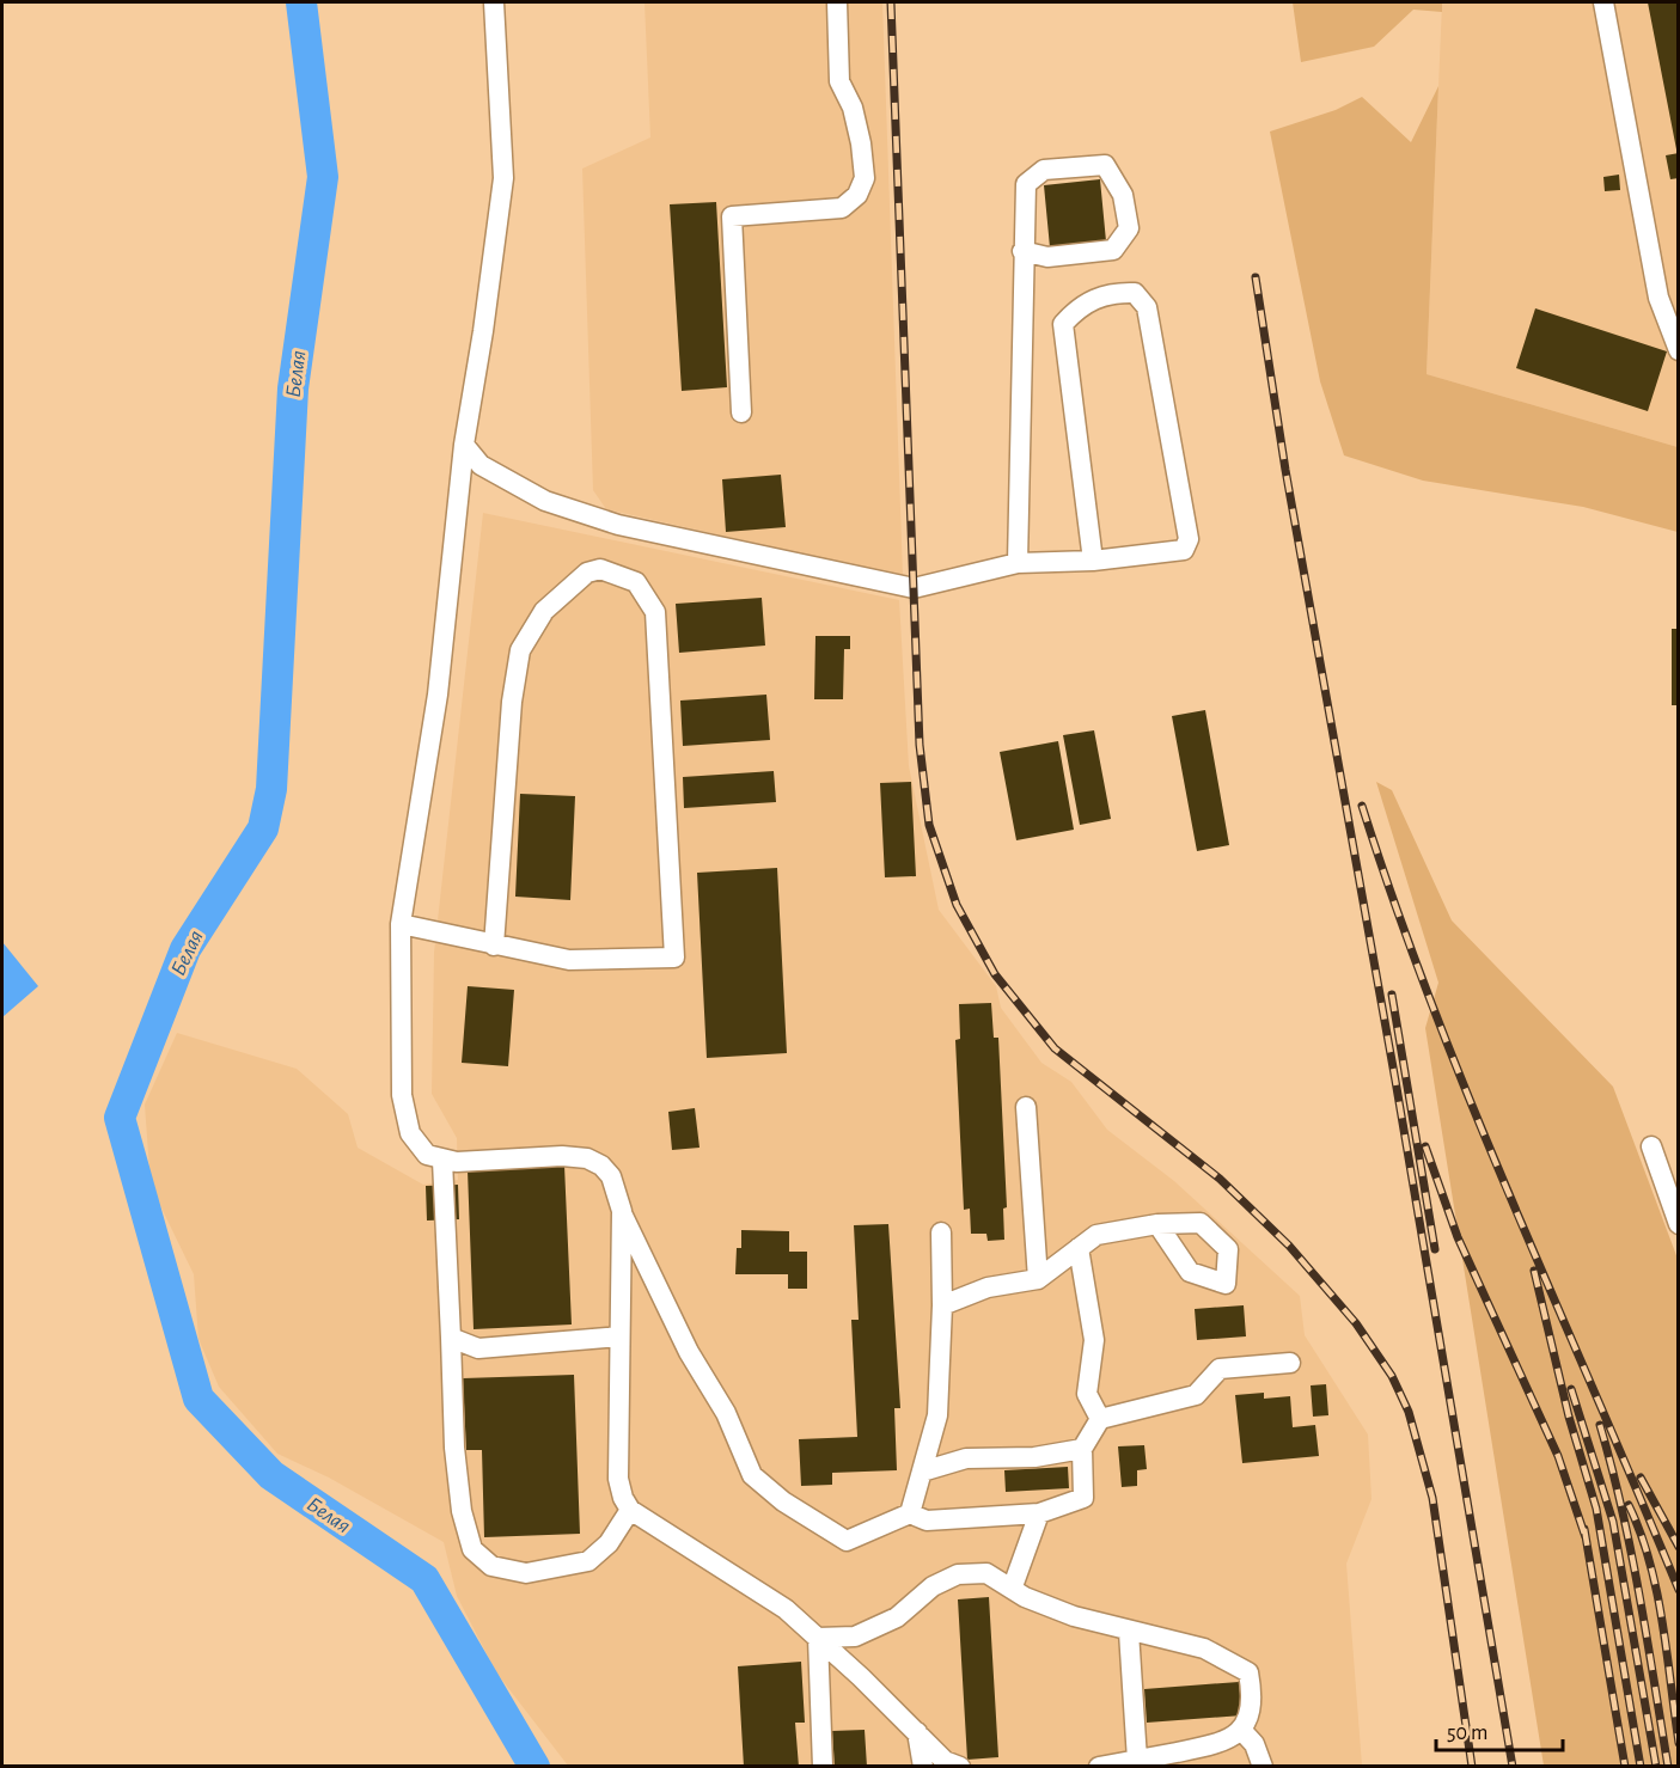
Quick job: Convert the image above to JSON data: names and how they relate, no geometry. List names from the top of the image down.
{
  "water": ["Белая"],
  "scale_bar": "50 m"
}
